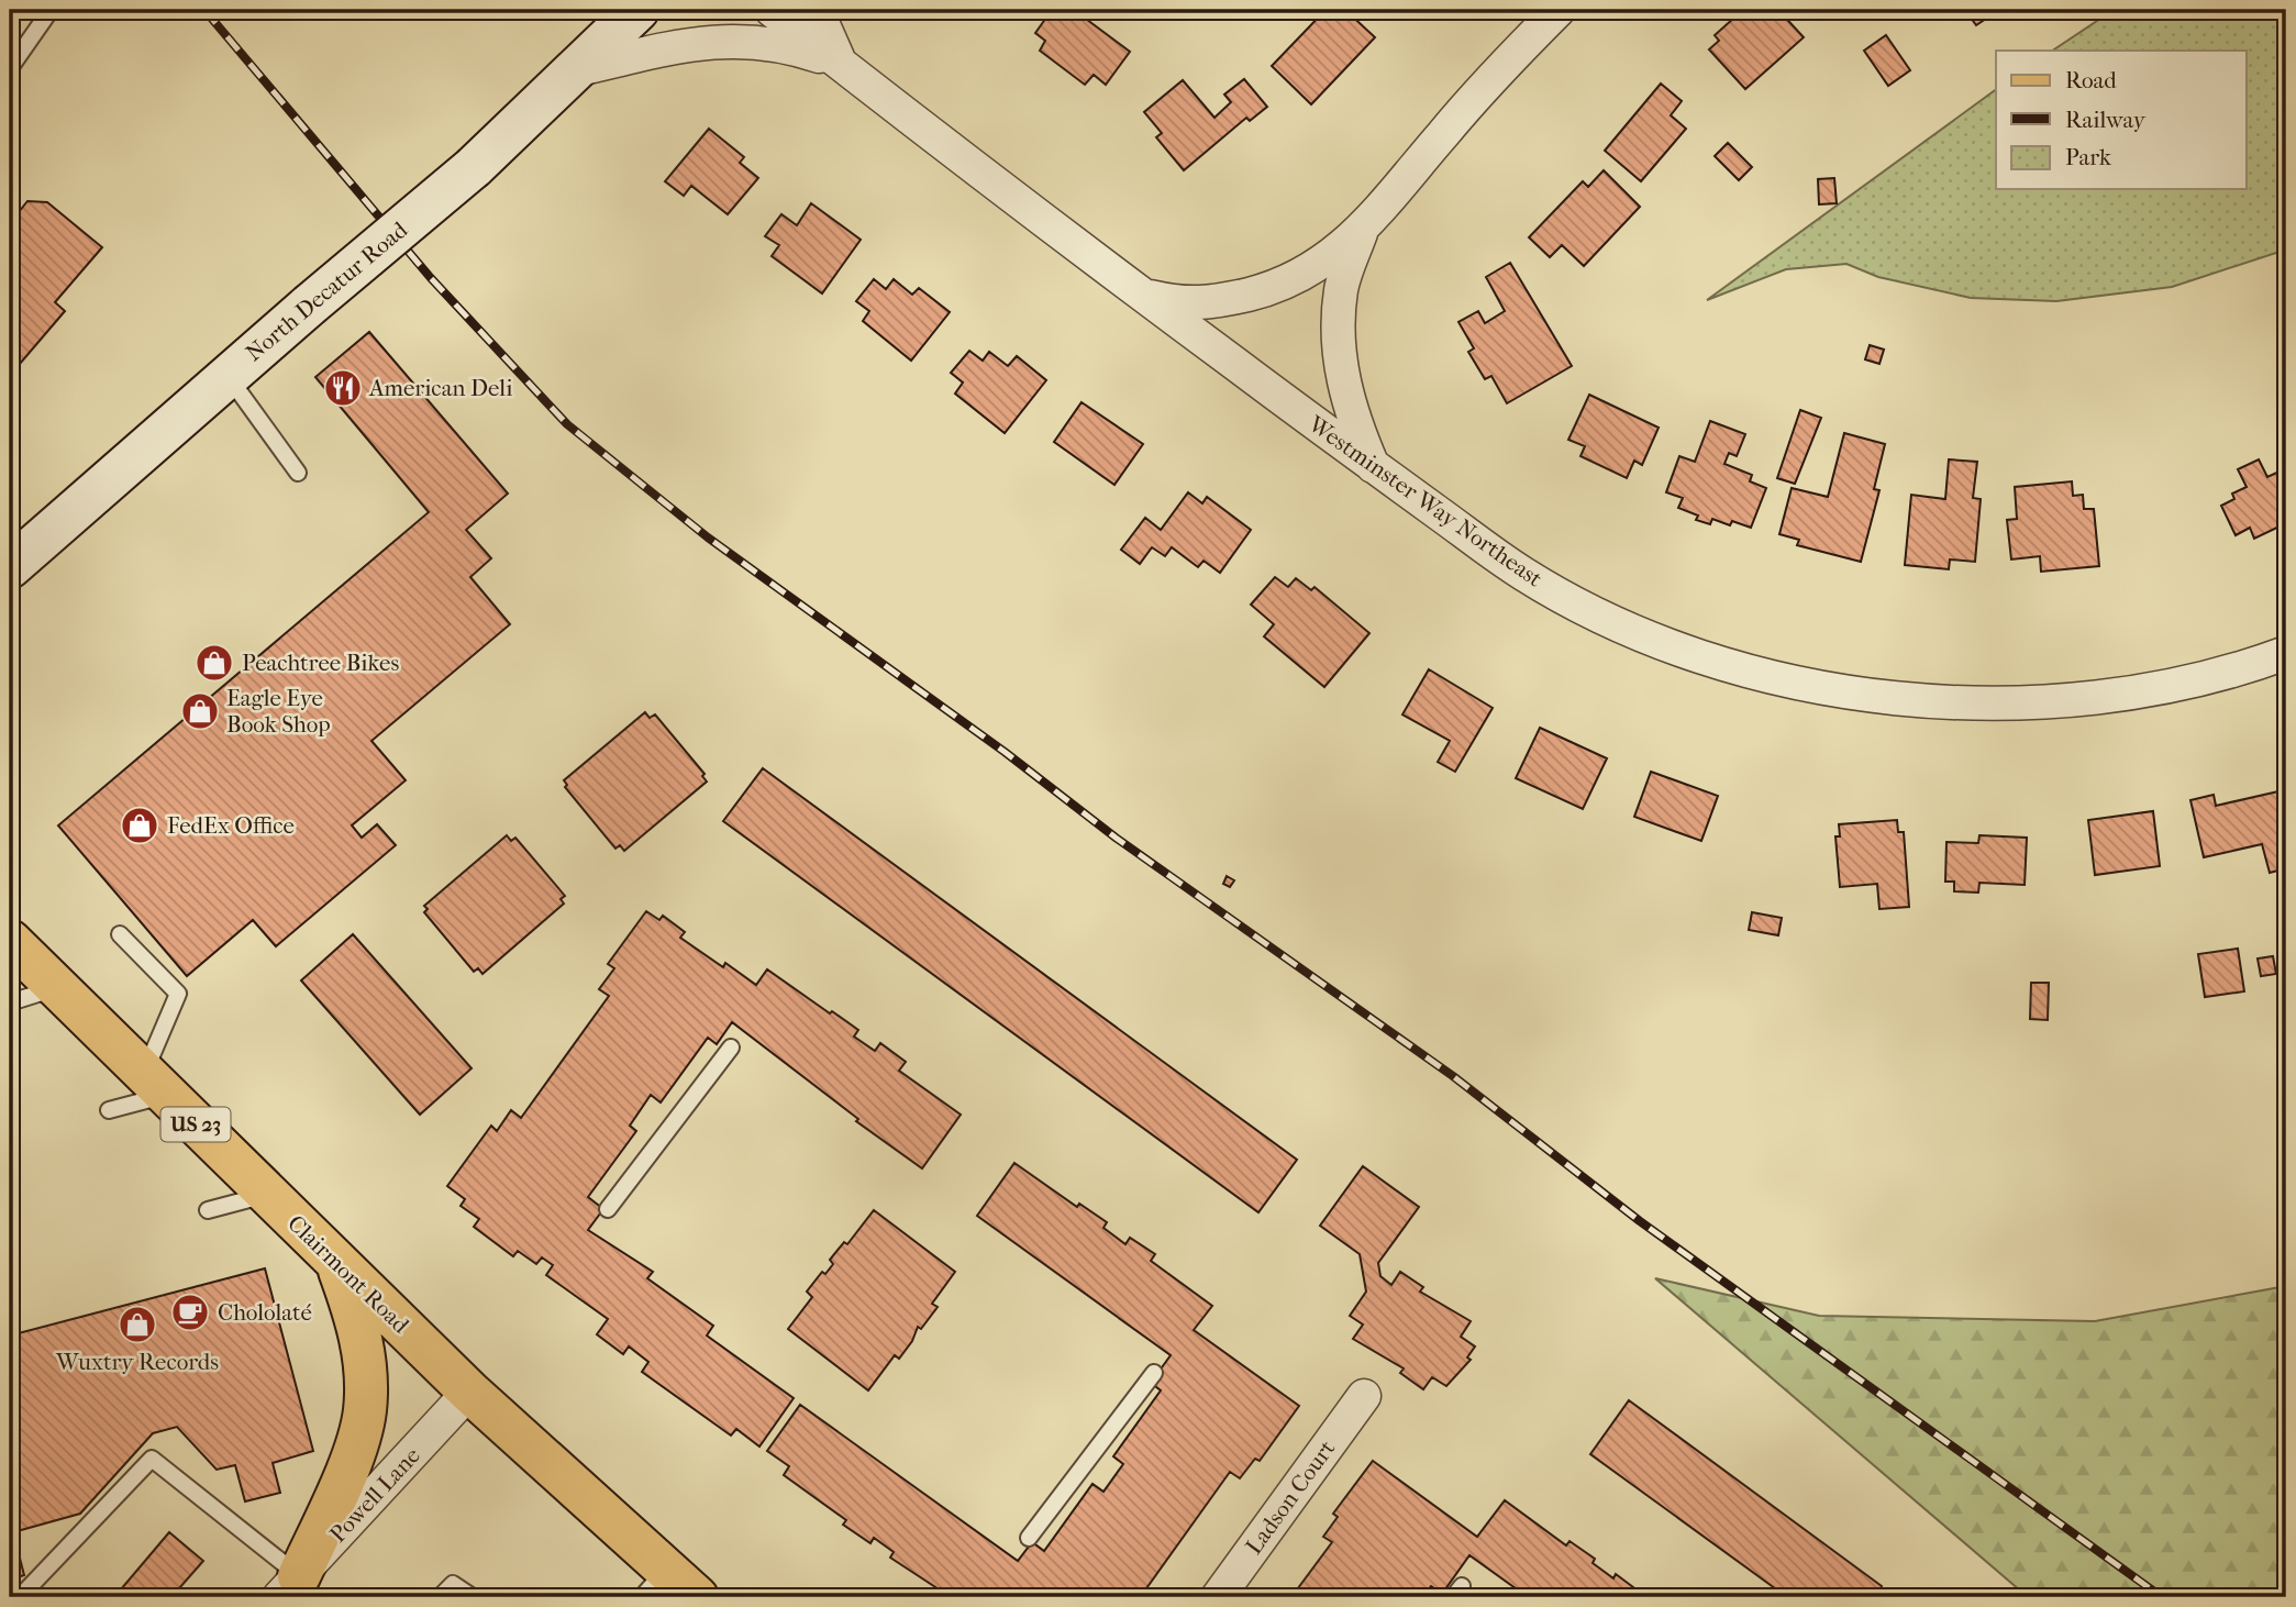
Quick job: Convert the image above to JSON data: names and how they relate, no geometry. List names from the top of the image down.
{
  "streets": {
    "main road": ["North Decatur Road", "US 23", "Clairmont Road"],
    "street": ["Westminster Way Northeast", "Powell Lane", "Ladson Court"]
  },
  "crossings": [
    ["North Decatur Road", "Westminster Way Northeast"],
    ["Clairmont Road", "Powell Lane"]
  ],
  "places": {
    "restaurant": ["American Deli"],
    "shop": [
      "Peachtree Bikes",
      "Eagle Eye Book Shop",
      "FedEx Office",
      "Wuxtry Records"
    ],
    "cafe": ["Chololaté"]
  },
  "legend": ["Road", "Railway", "Park"]
}
